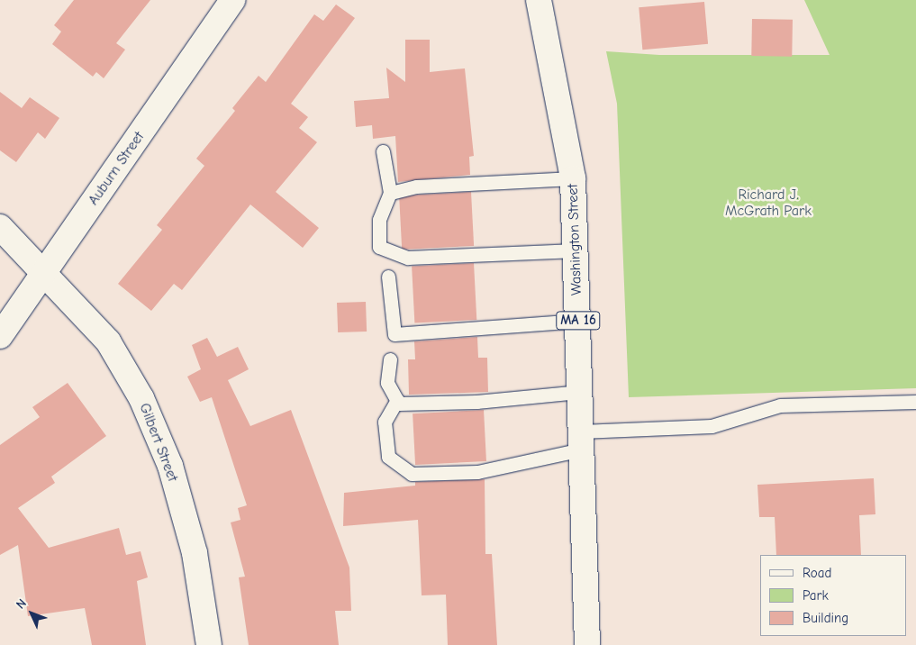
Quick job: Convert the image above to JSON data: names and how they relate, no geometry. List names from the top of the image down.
{
  "streets": {
    "street": [
      "Auburn Street",
      "Washington Street",
      "MA 16",
      "Gilbert Street"
    ]
  },
  "crossings": [
    ["Auburn Street", "Gilbert Street"]
  ],
  "parks": ["Richard J. McGrath Park"],
  "legend": ["Road", "Park", "Building"],
  "north": "top left"
}
